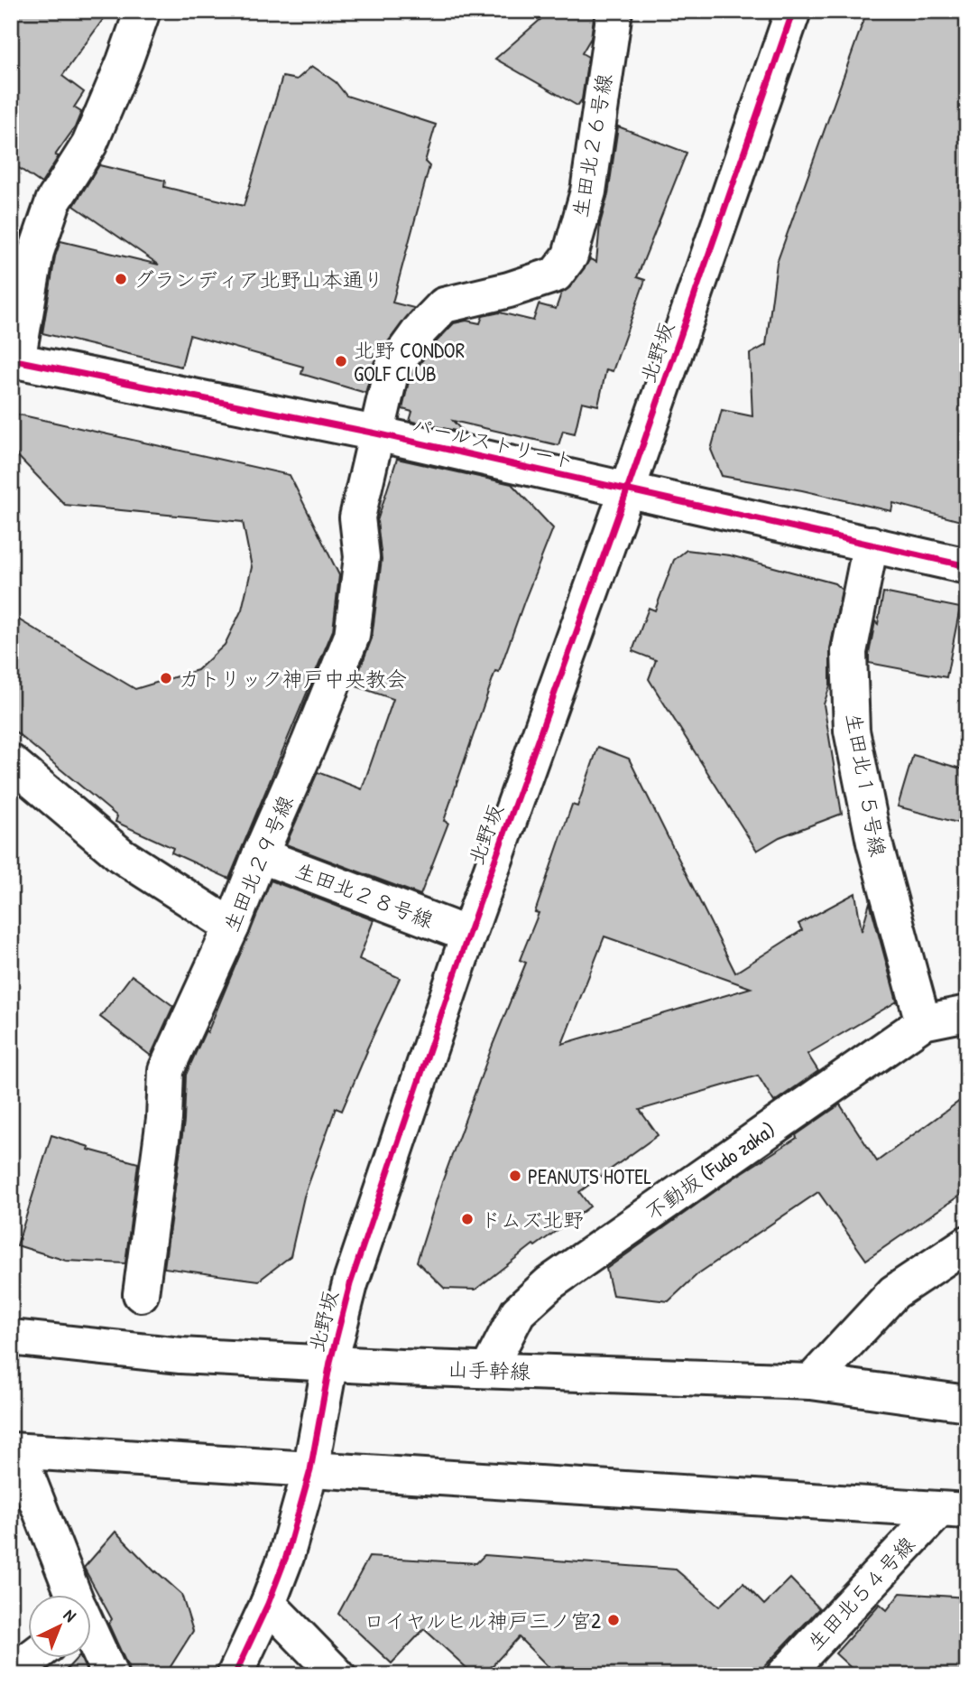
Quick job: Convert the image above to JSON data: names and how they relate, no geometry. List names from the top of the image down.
{
  "streets": {
    "street": [
      "生田北２６号線",
      "北野坂",
      "パールストリート",
      "生田北１５号線",
      "生田北２９号線",
      "生田北２８号線",
      "不動坂 (Fudo zaka)",
      "山手幹線",
      "生田北５４号線"
    ]
  },
  "crossings": [
    ["生田北２６号線", "パールストリート"],
    ["生田北２６号線", "生田北２９号線"],
    ["北野坂", "パールストリート"],
    ["北野坂", "生田北２８号線"],
    ["北野坂", "山手幹線"],
    ["パールストリート", "生田北１５号線"],
    ["パールストリート", "生田北２９号線"],
    ["生田北１５号線", "不動坂 (Fudo zaka)"],
    ["生田北２９号線", "生田北２８号線"],
    ["不動坂 (Fudo zaka)", "山手幹線"]
  ],
  "places": [
    "グランディア北野山本通り",
    "北野 CONDOR GOLF CLUB",
    "カトリック神戸中央教会",
    "PEANUTS HOTEL",
    "ドムズ北野",
    "ロイヤルヒル神戸三ノ宮2"
  ],
  "north": "top right"
}
